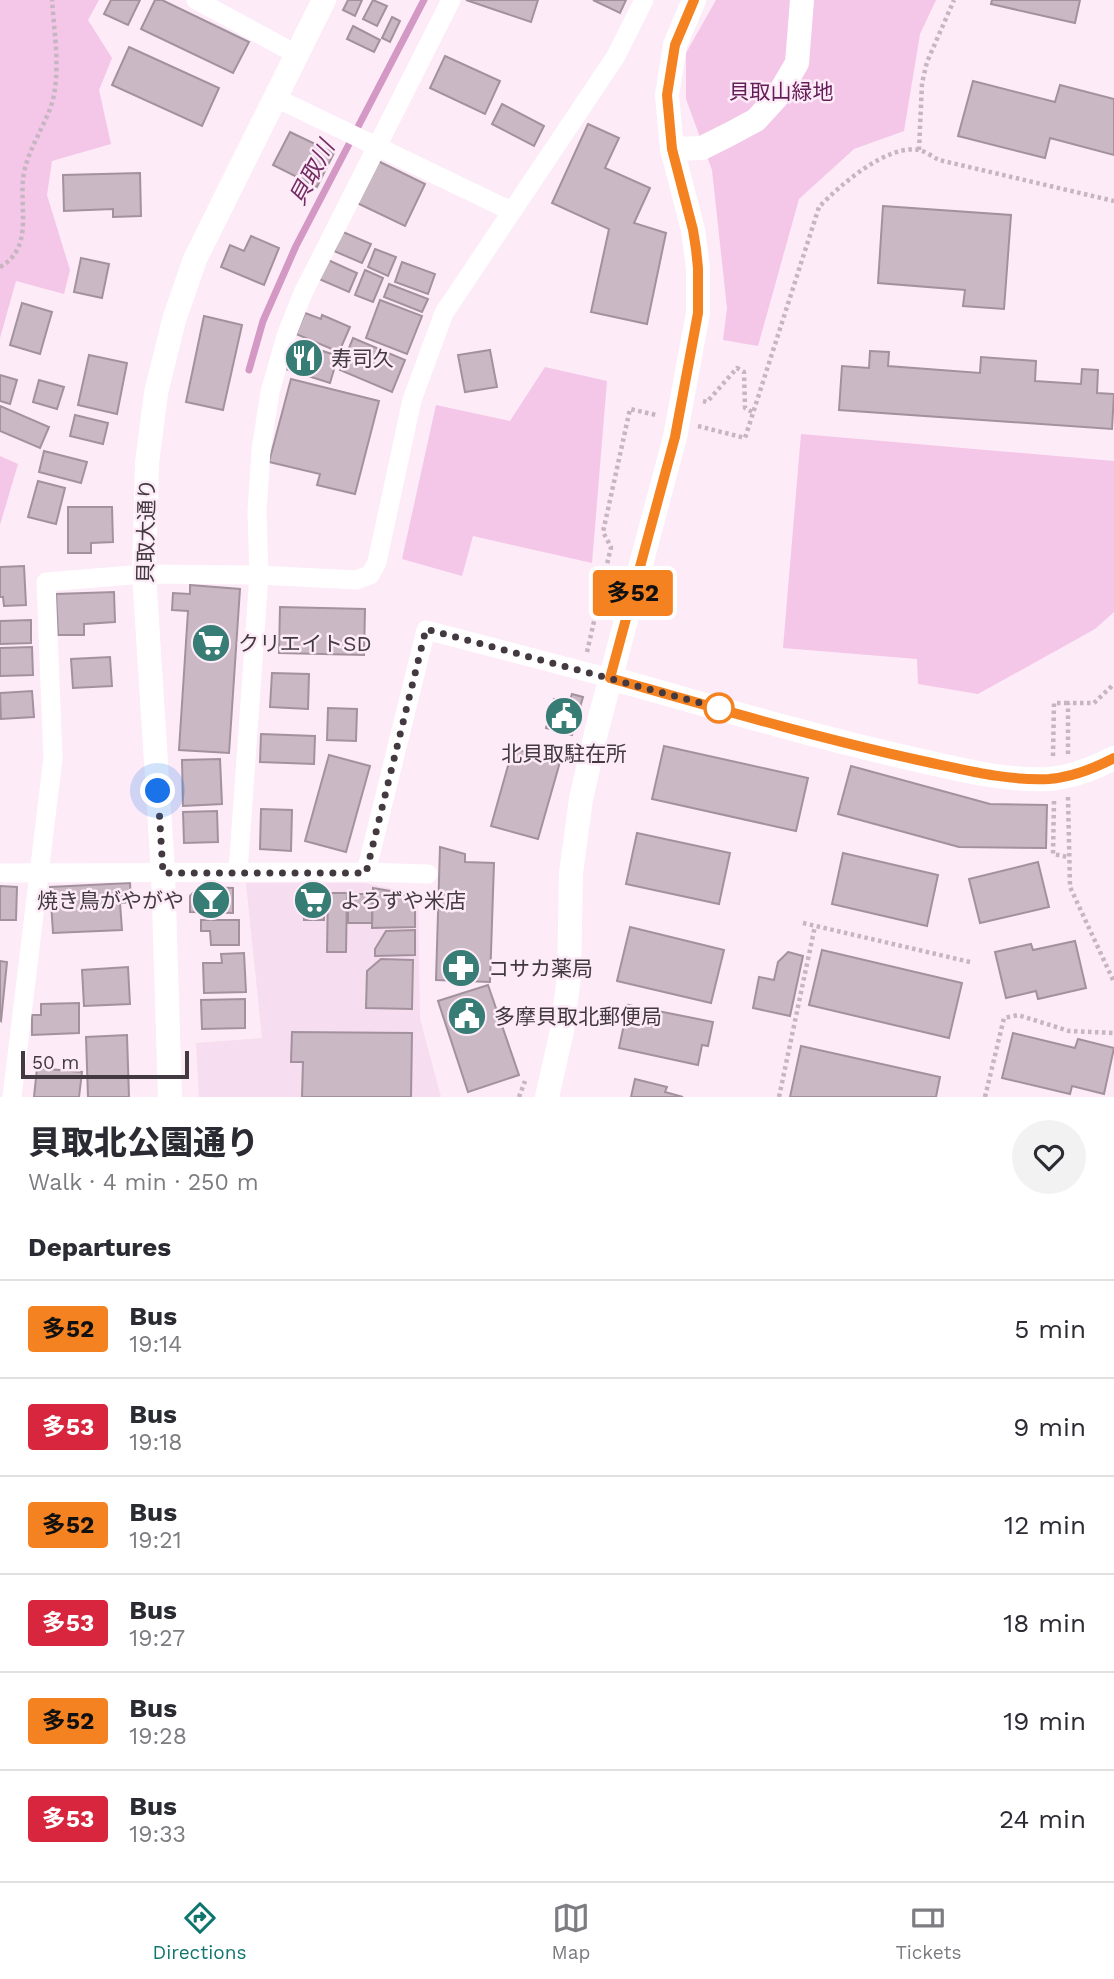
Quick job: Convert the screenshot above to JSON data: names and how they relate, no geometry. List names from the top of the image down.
{
  "streets": {
    "street": ["貝取大通り"]
  },
  "water": ["貝取川"],
  "parks": ["貝取山緑地"],
  "places": {
    "restaurant": ["寿司久"],
    "supermarket": ["クリエイトSD", "よろずや米店"],
    "public building": ["北貝取駐在所", "多摩貝取北郵便局"],
    "bar": ["焼き鳥がやがや"],
    "pharmacy": ["コサカ薬局"]
  },
  "lines": ["bus line 多52"],
  "scale_bar": "50 m",
  "page": {
    "on_map": "多52",
    "scale": "50 m",
    "heading": [
      ["貝取北公園通り", "Walk · 4 min · 250 m"],
      "Departures"
    ],
    "list": [
      {
        "mark": "多52",
        "name": "Bus",
        "note": "19:14",
        "value": "5 min"
      },
      {
        "mark": "多53",
        "name": "Bus",
        "note": "19:18",
        "value": "9 min"
      },
      {
        "mark": "多52",
        "name": "Bus",
        "note": "19:21",
        "value": "12 min"
      },
      {
        "mark": "多53",
        "name": "Bus",
        "note": "19:27",
        "value": "18 min"
      },
      {
        "mark": "多52",
        "name": "Bus",
        "note": "19:28",
        "value": "19 min"
      },
      {
        "mark": "多53",
        "name": "Bus",
        "note": "19:33",
        "value": "24 min"
      }
    ],
    "tabs": ["Directions", "Map", "Tickets"]
  }
}
